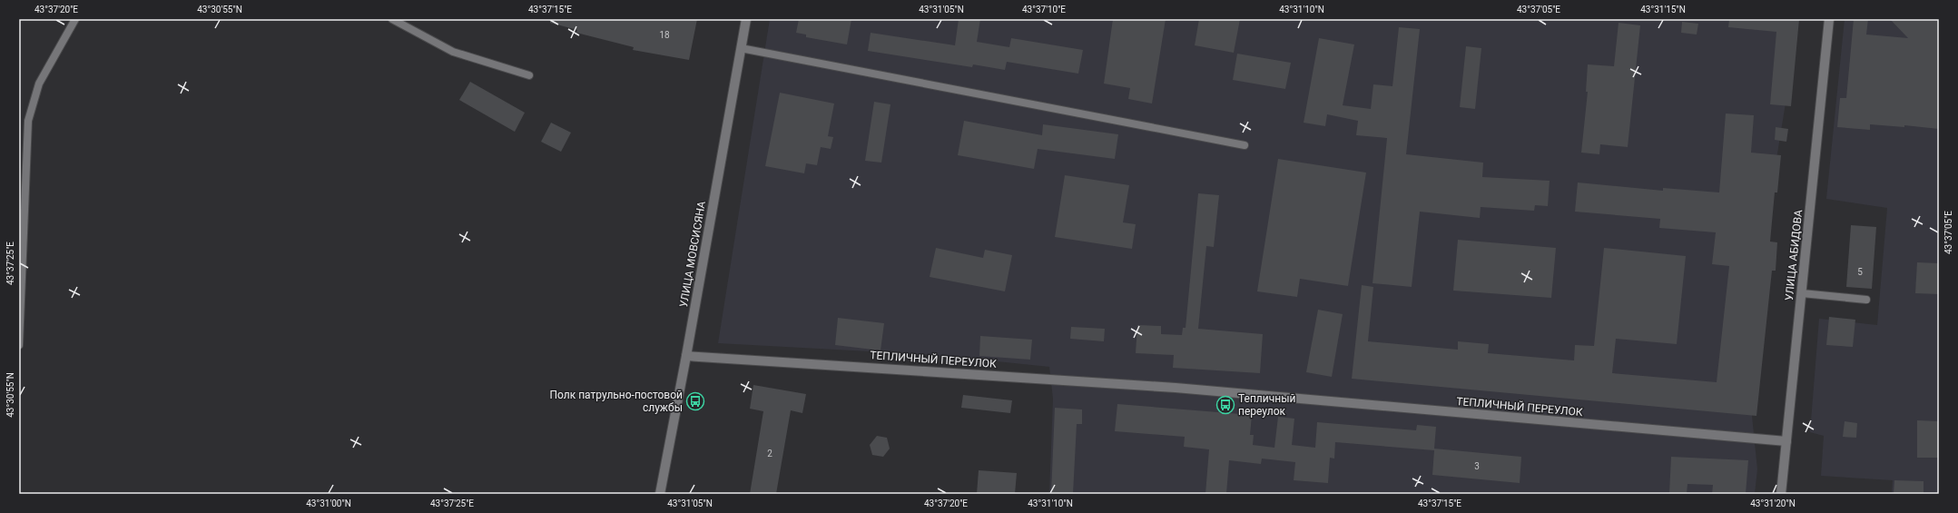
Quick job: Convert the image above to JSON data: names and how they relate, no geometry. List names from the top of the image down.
{
  "streets": {
    "street": ["УЛИЦА МОВСИСЯНА", "УЛИЦА АБИДОВА", "ТЕПЛИЧНЫЙ ПЕРЕУЛОК"]
  },
  "crossings": [
    ["УЛИЦА МОВСИСЯНА", "ТЕПЛИЧНЫЙ ПЕРЕУЛОК"],
    ["УЛИЦА АБИДОВА", "ТЕПЛИЧНЫЙ ПЕРЕУЛОК"]
  ],
  "places": {
    "bus stop": ["Полк патрульно-постовой службы", "Тепличный переулок"]
  },
  "house_numbers": [
    "18",
    "5",
    "2",
    "3"
  ],
  "coordinates": [
    "43°37'20\"E",
    "43°30'55\"N",
    "43°37'15\"E",
    "43°31'05\"N",
    "43°37'10\"E",
    "43°31'10\"N",
    "43°37'05\"E",
    "43°31'15\"N",
    "43°37'25\"E",
    "43°31'00\"N",
    "43°31'20\"N"
  ]
}
